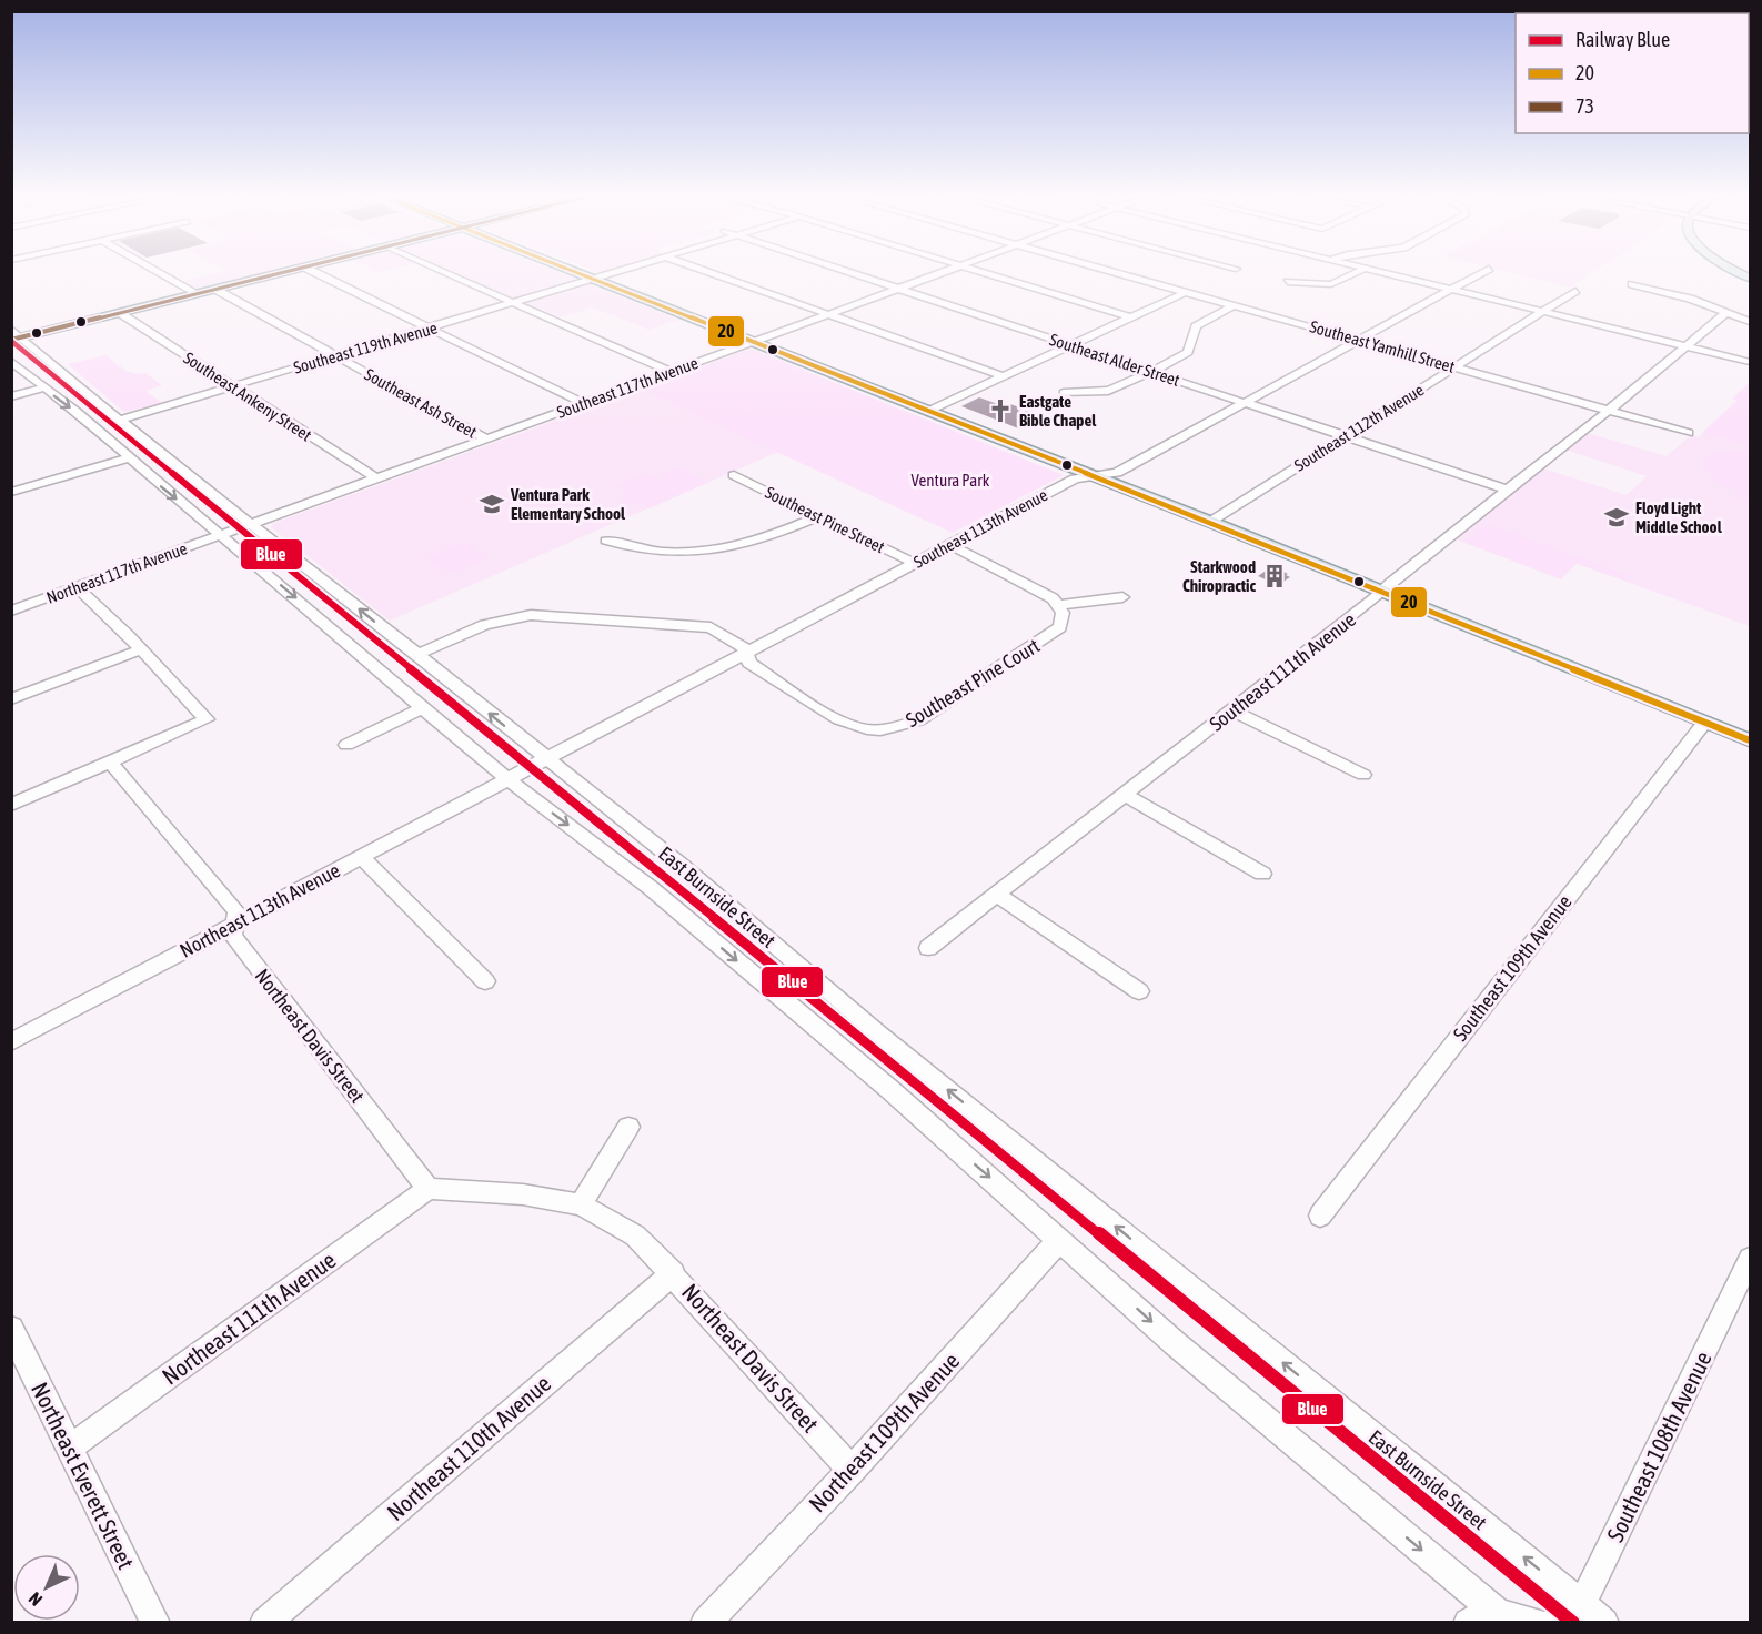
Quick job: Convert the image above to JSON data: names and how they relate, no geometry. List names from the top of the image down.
{
  "streets": {
    "street": [
      "Southeast Yamhill Street",
      "Southeast 119th Avenue",
      "Southeast Alder Street",
      "Southeast 117th Avenue",
      "Southeast Ankeny Street",
      "Southeast Ash Street",
      "Southeast 112th Avenue",
      "Southeast Pine Street",
      "Southeast 113th Avenue",
      "Northeast 117th Avenue",
      "Southeast 111th Avenue",
      "Southeast Pine Court",
      "East Burnside Street",
      "Northeast 113th Avenue",
      "Southeast 109th Avenue",
      "Northeast Davis Street",
      "Northeast 111th Avenue",
      "Northeast 109th Avenue",
      "Southeast 108th Avenue",
      "Northeast 110th Avenue",
      "Northeast Everett Street"
    ]
  },
  "crossings": [
    ["Southeast Yamhill Street", "Southeast 112th Avenue"],
    ["Southeast Yamhill Street", "Southeast 113th Avenue"],
    ["Southeast Yamhill Street", "Southeast 111th Avenue"],
    ["Southeast 119th Avenue", "Southeast Ankeny Street"],
    ["Southeast 119th Avenue", "Southeast Ash Street"],
    ["Southeast 119th Avenue", "East Burnside Street"],
    ["Southeast Alder Street", "Southeast 117th Avenue"],
    ["Southeast Alder Street", "Southeast 112th Avenue"],
    ["Southeast Alder Street", "Southeast 113th Avenue"],
    ["Southeast Alder Street", "Southeast 111th Avenue"],
    ["Southeast 117th Avenue", "Southeast Ankeny Street"],
    ["Southeast 117th Avenue", "Southeast Ash Street"],
    ["Southeast 117th Avenue", "Northeast 117th Avenue"],
    ["Southeast 117th Avenue", "East Burnside Street"],
    ["Southeast Pine Street", "Southeast 113th Avenue"],
    ["Southeast 113th Avenue", "Southeast Pine Court"],
    ["Southeast 113th Avenue", "East Burnside Street"],
    ["Southeast 113th Avenue", "Northeast 113th Avenue"],
    ["Northeast 117th Avenue", "East Burnside Street"],
    ["Southeast Pine Court", "East Burnside Street"],
    ["East Burnside Street", "Northeast 113th Avenue"],
    ["East Burnside Street", "Northeast 109th Avenue"],
    ["East Burnside Street", "Southeast 108th Avenue"],
    ["Northeast 113th Avenue", "Northeast Davis Street"],
    ["Northeast Davis Street", "Northeast 111th Avenue"],
    ["Northeast Davis Street", "Northeast 109th Avenue"],
    ["Northeast Davis Street", "Northeast 110th Avenue"],
    ["Northeast 111th Avenue", "Northeast Everett Street"]
  ],
  "parks": ["Ventura Park"],
  "places": {
    "church": ["Eastgate Bible Chapel"],
    "school or university": ["Ventura Park Elementary School", "Floyd Light Middle School"],
    "building": ["Starkwood Chiropractic"]
  },
  "lines": ["transit line 20", "transit line 73", "rail line Blue"],
  "legend": ["Railway Blue", "20", "73"],
  "north": "bottom left"
}
